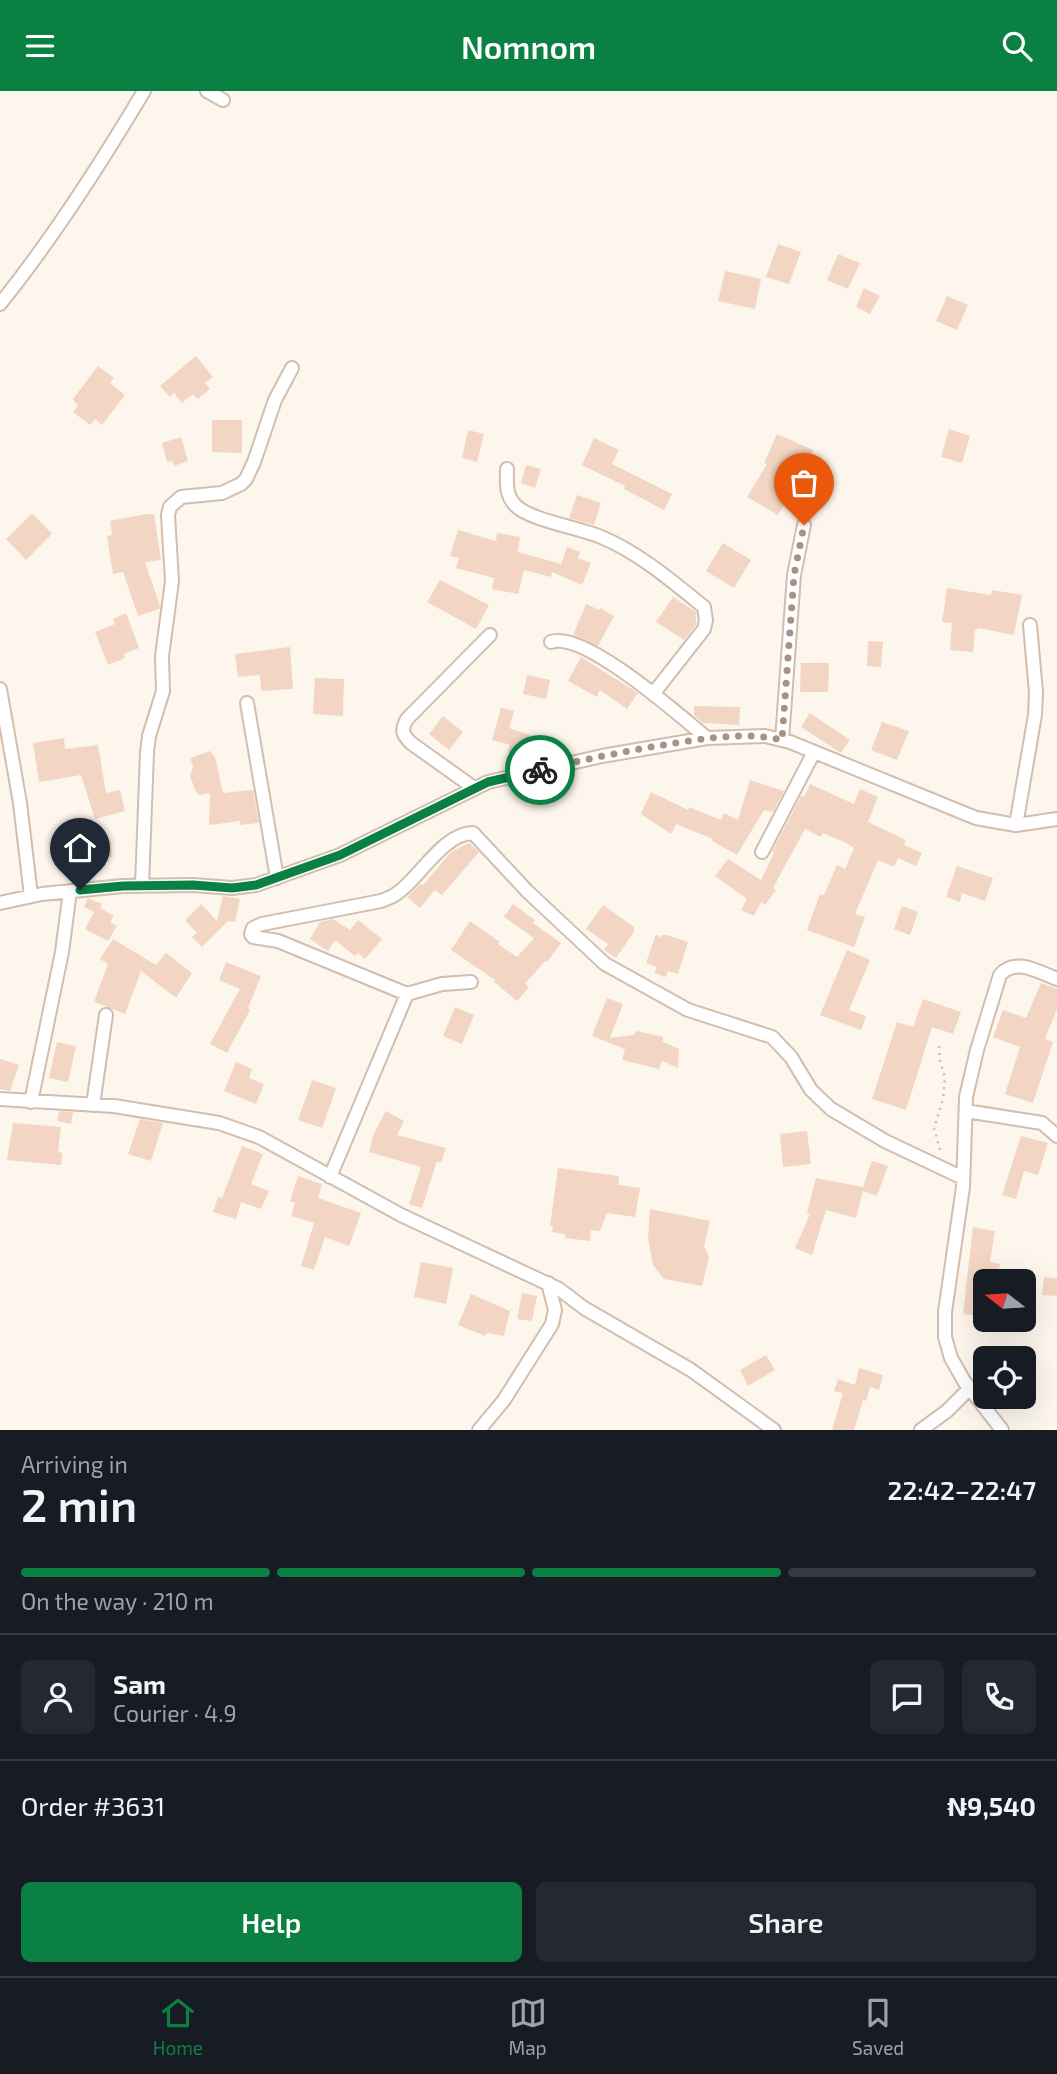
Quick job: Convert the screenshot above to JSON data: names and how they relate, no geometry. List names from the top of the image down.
{
  "north": "left",
  "page": {
    "header": "Nomnom",
    "heading": ["2 min", "Arriving in", "22:42–22:47"],
    "panel": [
      "Sam",
      "Courier · 4.9",
      "Order #3631",
      "₦9,540"
    ],
    "bar": "On the way · 210 m",
    "buttons": ["Help", "Share"],
    "tabs": ["Home", "Map", "Saved"]
  }
}
